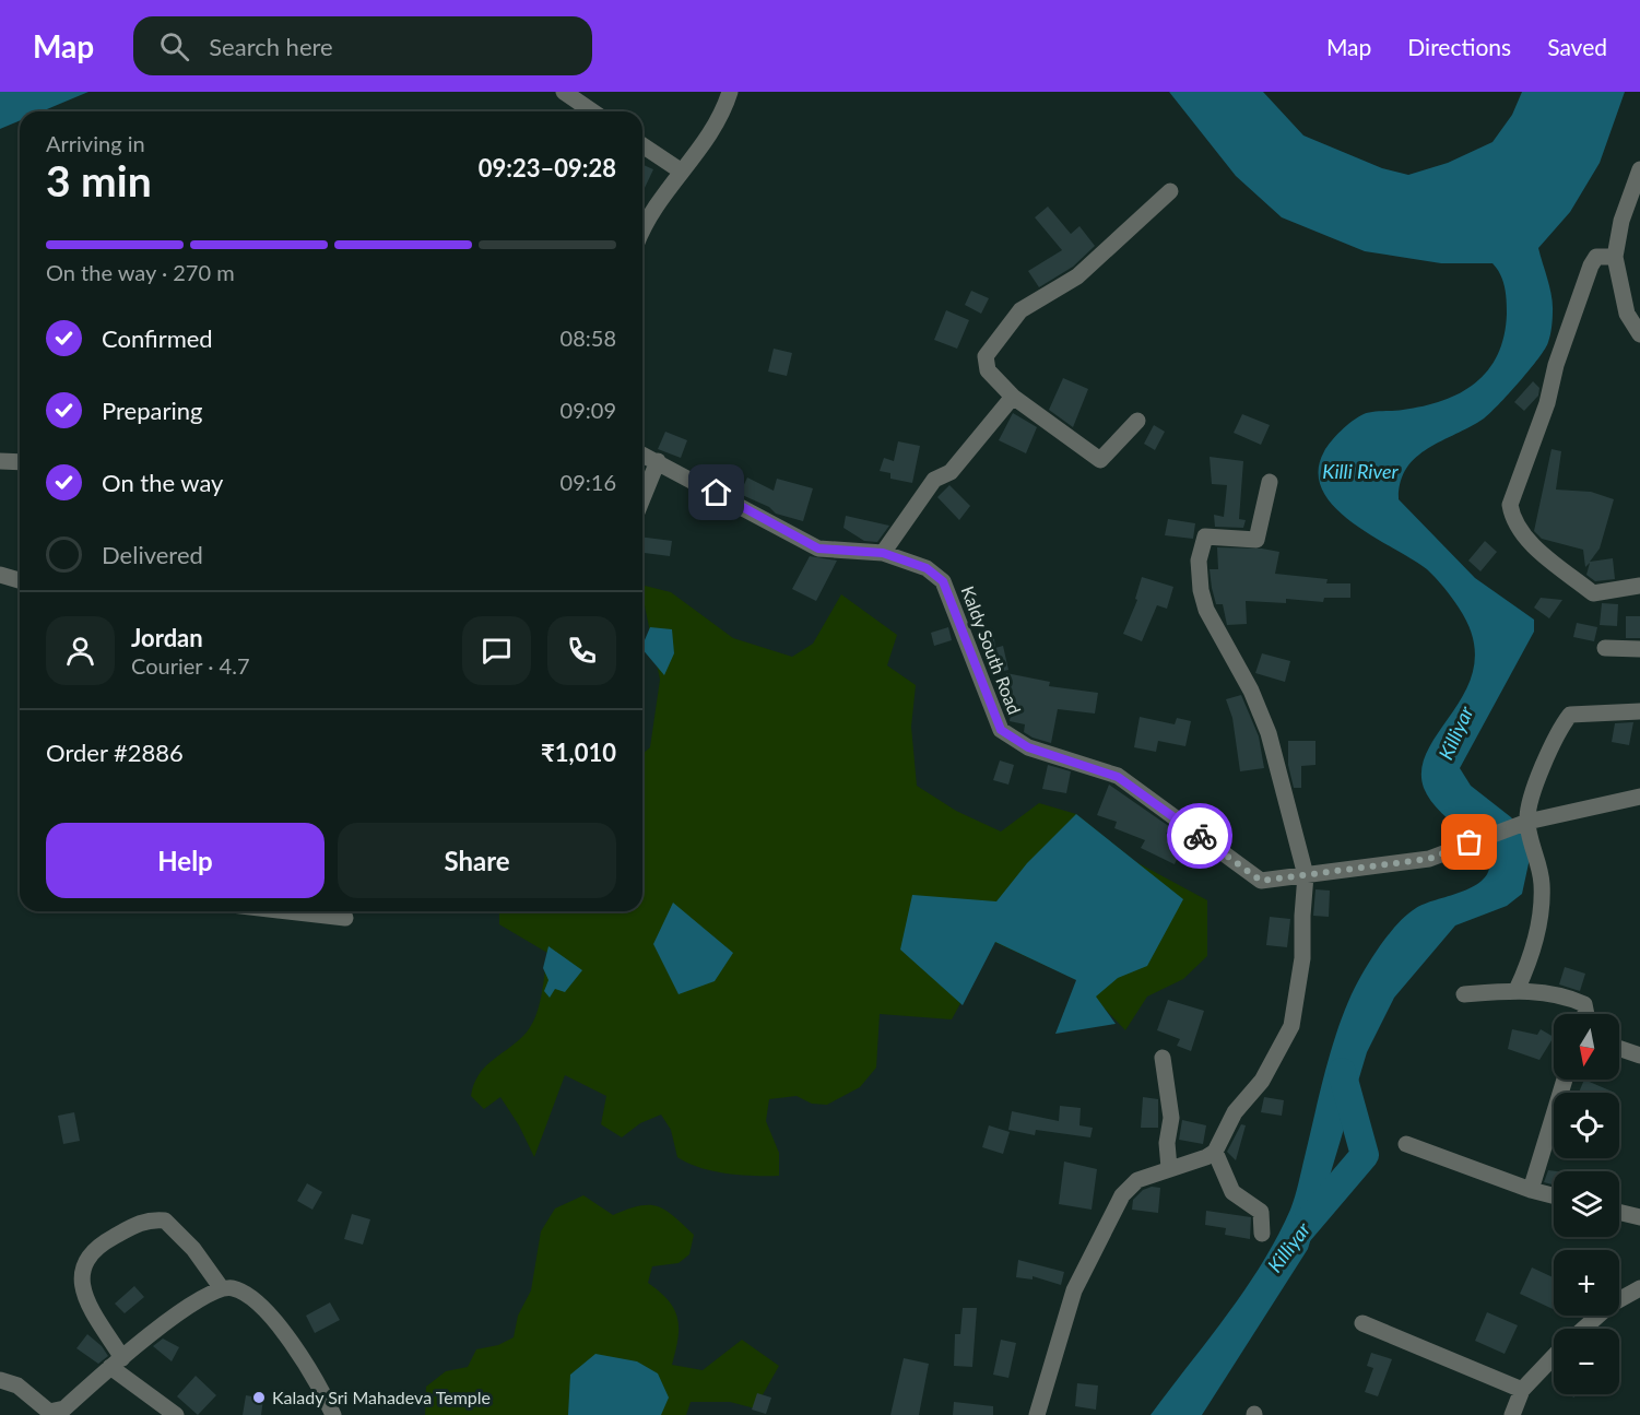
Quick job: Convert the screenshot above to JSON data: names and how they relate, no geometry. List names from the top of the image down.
{
  "streets": {
    "street": ["Kaldy South Road"]
  },
  "water": ["Killi River", "Killiyar"],
  "places": ["Kalady Sri Mahadeva Temple"],
  "north": "bottom",
  "page": {
    "header": "Map",
    "search": "Search here",
    "nav": ["Map", "Directions", "Saved"],
    "heading": ["3 min", "Arriving in", "09:23–09:28"],
    "panel": [
      "Jordan",
      "Courier · 4.7",
      "Order #2886",
      "₹1,010"
    ],
    "bar": "On the way · 270 m",
    "list": [
      ["Confirmed", "08:58"],
      ["Preparing", "09:09"],
      ["On the way", "09:16"],
      "Delivered"
    ],
    "buttons": ["Help", "Share"],
    "map_buttons": ["+", "−"]
  }
}
